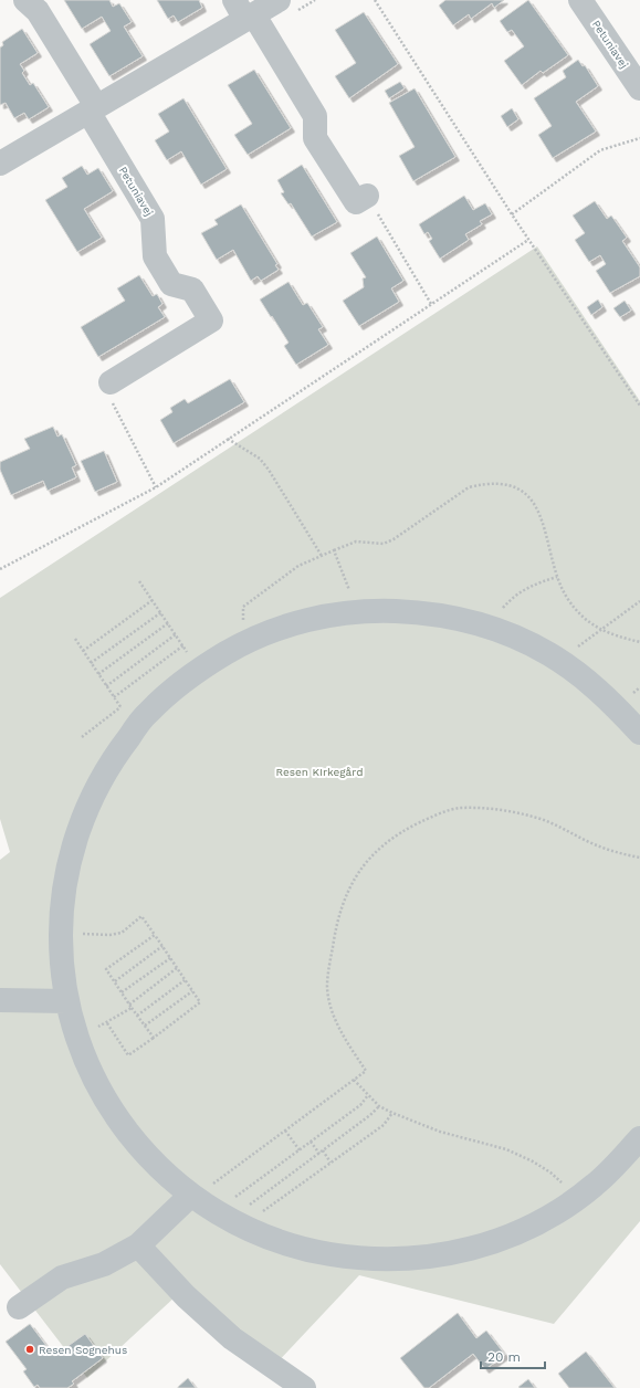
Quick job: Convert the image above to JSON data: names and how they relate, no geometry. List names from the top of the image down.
{
  "streets": {
    "street": ["Petuniavej"]
  },
  "parks": ["Resen KIrkegård"],
  "places": ["Resen Sognehus"],
  "scale_bar": "20 m"
}
